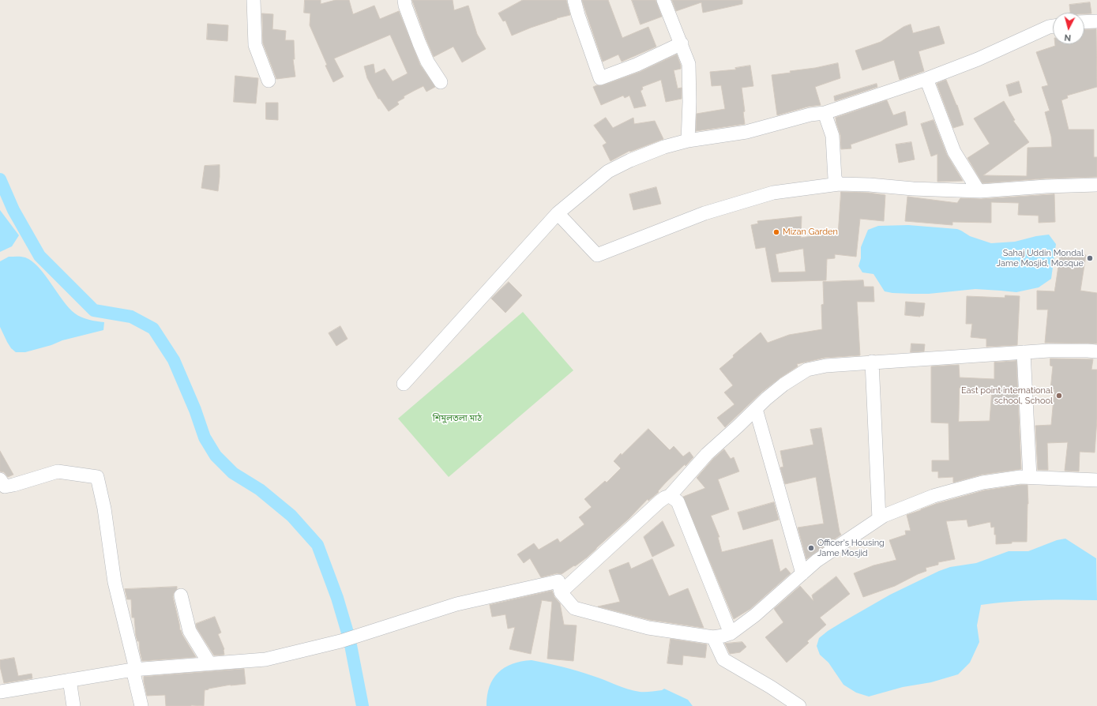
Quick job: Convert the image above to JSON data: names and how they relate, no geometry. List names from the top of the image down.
{
  "parks": ["শিমুলতলা মাঠ"],
  "places": [
    "Mizan Garden",
    "Sahaj Uddin Mondal Jame Mosjid, Mosque",
    "East point international school, School",
    "Officer's Housing Jame Mosjid"
  ],
  "north": "bottom"
}
